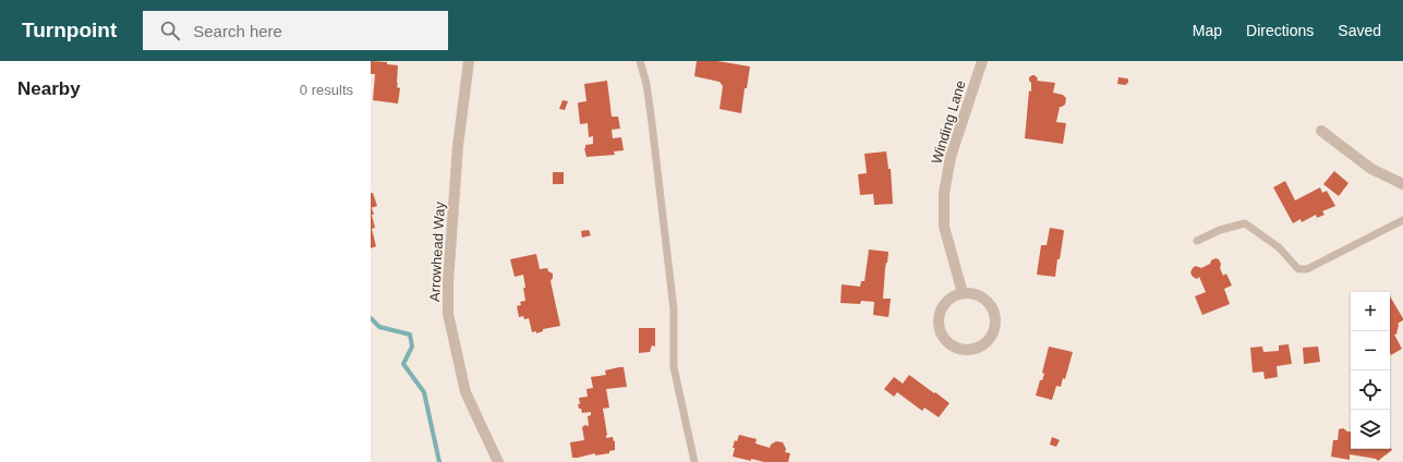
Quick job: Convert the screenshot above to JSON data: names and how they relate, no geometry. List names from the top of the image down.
{
  "streets": {
    "street": ["Winding Lane", "Arrowhead Way"]
  },
  "page": {
    "header": "Turnpoint",
    "search": "Search here",
    "nav": ["Map", "Directions", "Saved"],
    "heading": ["Nearby", "0 results"],
    "map_buttons": ["+", "−"]
  }
}
